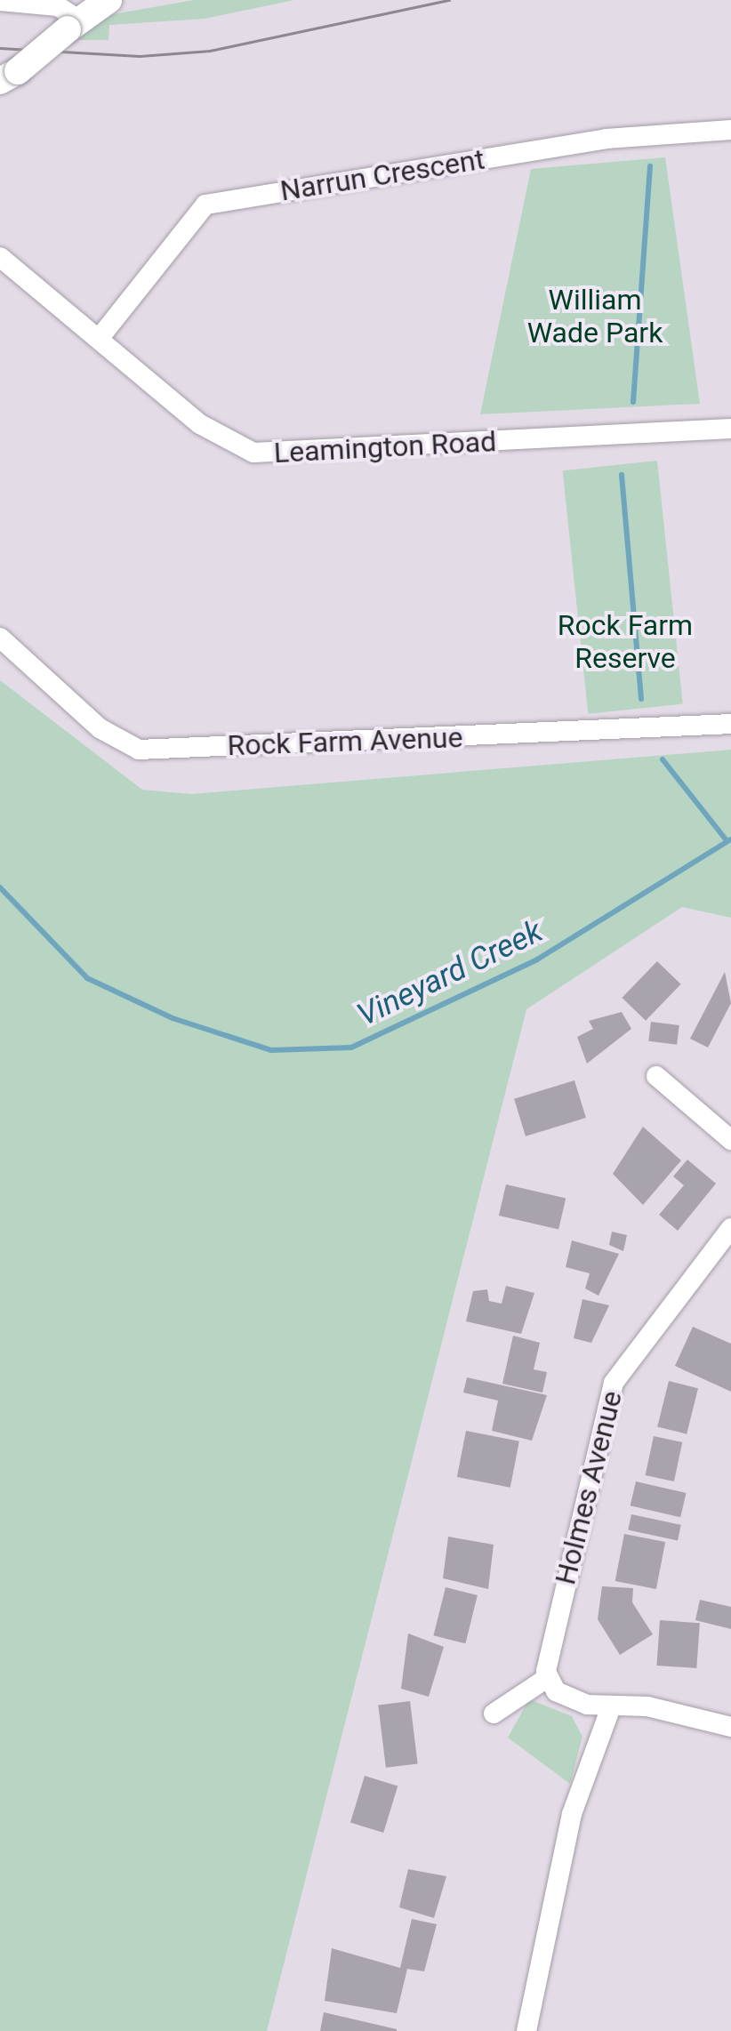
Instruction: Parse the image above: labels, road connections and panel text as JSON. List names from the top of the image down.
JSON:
{
  "streets": {
    "street": [
      "Narrun Crescent",
      "Leamington Road",
      "Rock Farm Avenue",
      "Holmes Avenue"
    ]
  },
  "crossings": [
    ["Narrun Crescent", "Leamington Road"]
  ],
  "water": ["Vineyard Creek"],
  "parks": ["William Wade Park", "Rock Farm Reserve"]
}
